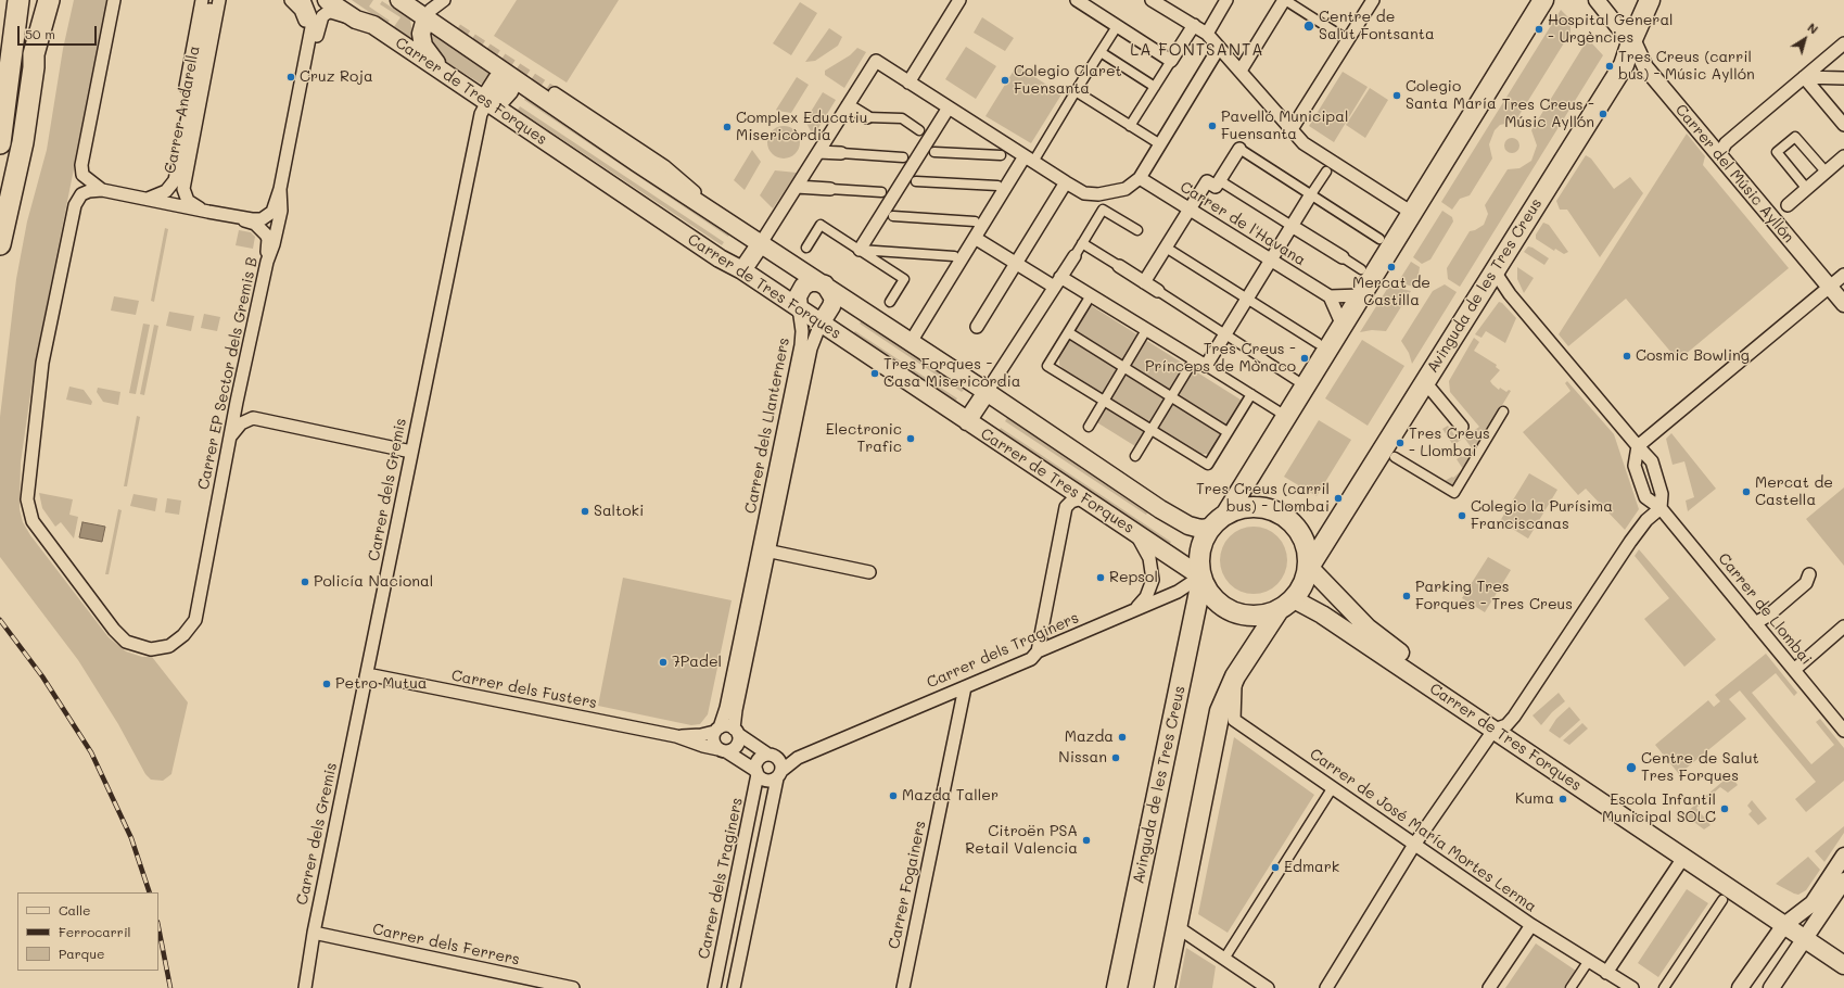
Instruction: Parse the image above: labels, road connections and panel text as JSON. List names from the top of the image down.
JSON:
{
  "streets": {
    "main road": ["Carrer de Tres Forques", "Avinguda de les Tres Creus"],
    "street": [
      "Carrer Andarella",
      "Carrer del Músic Ayllón",
      "Carrer de l'Havana",
      "Carrer EP Sector dels Gremis B",
      "Carrer dels Llanterners",
      "Carrer dels Gremis",
      "Carrer de Llombai",
      "Carrer dels Traginers",
      "Carrer dels Fusters",
      "Carrer de José María Mortes Lerma",
      "Carrer Fogainers",
      "Carrer dels Ferrers"
    ]
  },
  "crossings": [
    ["Carrer de Tres Forques", "Avinguda de les Tres Creus"],
    ["Carrer de Tres Forques", "Carrer dels Llanterners"],
    ["Carrer de Tres Forques", "Carrer dels Gremis"],
    ["Carrer de Tres Forques", "Carrer dels Traginers"],
    ["Carrer del Músic Ayllón", "Avinguda de les Tres Creus"],
    ["Avinguda de les Tres Creus", "Carrer dels Traginers"],
    ["Carrer dels Llanterners", "Carrer dels Fusters"],
    ["Carrer dels Gremis", "Carrer dels Fusters"],
    ["Carrer dels Gremis", "Carrer dels Ferrers"],
    ["Carrer dels Traginers", "Carrer dels Fusters"],
    ["Carrer dels Traginers", "Carrer Fogainers"]
  ],
  "districts": ["LA FONTSANTA"],
  "places": [
    "Centre de Salut Fontsanta",
    "Hospital General - Urgències",
    "Tres Creus (carril bus) - Músic Ayllón",
    "Cruz Roja",
    "Colegio Claret Fuensanta",
    "Colegio Santa María",
    "Tres Creus - Músic Ayllón",
    "Pavelló Municipal Fuensanta",
    "Complex Educatiu Misericòrdia",
    "Mercat de Castilla",
    "Cosmic Bowling",
    "Tres Creus - Prínceps de Mònaco",
    "Tres Forques - Casa Misericòrdia",
    "Electronic Trafic",
    "Tres Creus - Llombai",
    "Mercat de Castella",
    "Tres Creus (carril bus) - Llombai",
    "Saltoki",
    "Colegio la Purísima Franciscanas",
    "Repsol",
    "Policía Nacional",
    "Parking Tres Forques - Tres Creus",
    "7Padel",
    "Petro Mutua",
    "Mazda",
    "Nissan",
    "Centre de Salut Tres Forques",
    "Mazda Taller",
    "Kuma",
    "Escola Infantil Municipal SOLC",
    "Citroën PSA Retail Valencia",
    "Edmark"
  ],
  "legend": ["Calle", "Ferrocarril", "Parque"],
  "scale_bar": "50 m",
  "north": "top right"
}
